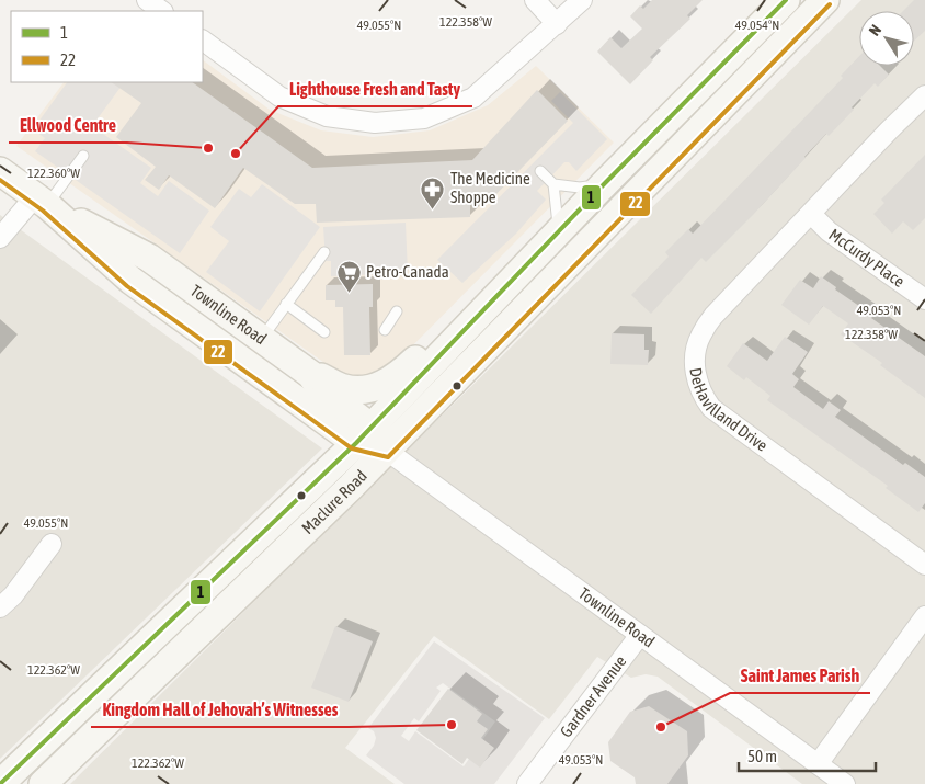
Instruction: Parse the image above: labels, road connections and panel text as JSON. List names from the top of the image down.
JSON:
{
  "streets": {
    "main road": ["Townline Road", "Maclure Road"],
    "street": ["McCurdy Place", "DeHavilland Drive", "Gardner Avenue"]
  },
  "crossings": [
    ["McCurdy Place", "DeHavilland Drive"],
    ["Townline Road", "Maclure Road"],
    ["Townline Road", "Gardner Avenue"]
  ],
  "places": {
    "other": [
      "Ellwood Centre",
      "Lighthouse Fresh and Tasty",
      "Kingdom Hall of Jehovah’s Witnesses",
      "Saint James Parish"
    ],
    "pharmacy": ["The Medicine Shoppe"],
    "supermarket": ["Petro-Canada"]
  },
  "lines": ["transit line 1", "transit line 22"],
  "legend": ["1", "22"],
  "scale_bar": "50 m",
  "north": "top left",
  "coordinates": [
    "122.358°W",
    "49.055°N",
    "49.054°N",
    "122.360°W",
    "49.053°N",
    "122.362°W"
  ]
}
